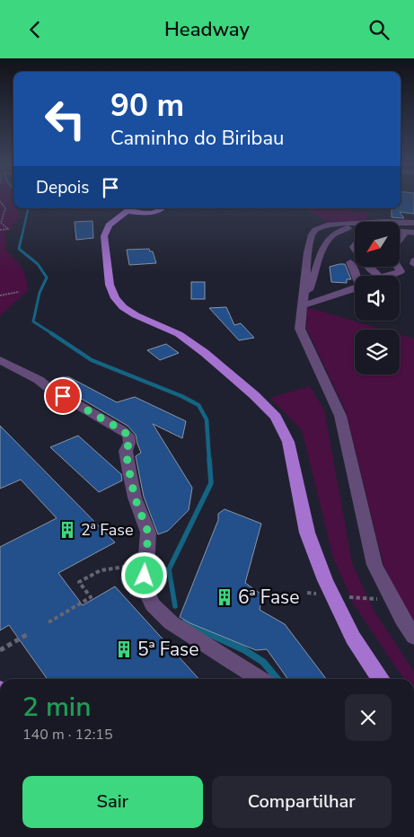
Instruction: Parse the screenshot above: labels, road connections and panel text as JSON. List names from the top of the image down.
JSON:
{
  "places": {
    "building": ["2ª Fase", "6ª Fase", "5ª Fase"]
  },
  "north": "bottom left",
  "page": {
    "header": "Headway",
    "turn": ["90 m", "Caminho do Biribau"],
    "then": "Depois",
    "heading": ["2 min", "140 m · 12:15"],
    "buttons": ["Sair", "Compartilhar"]
  }
}
